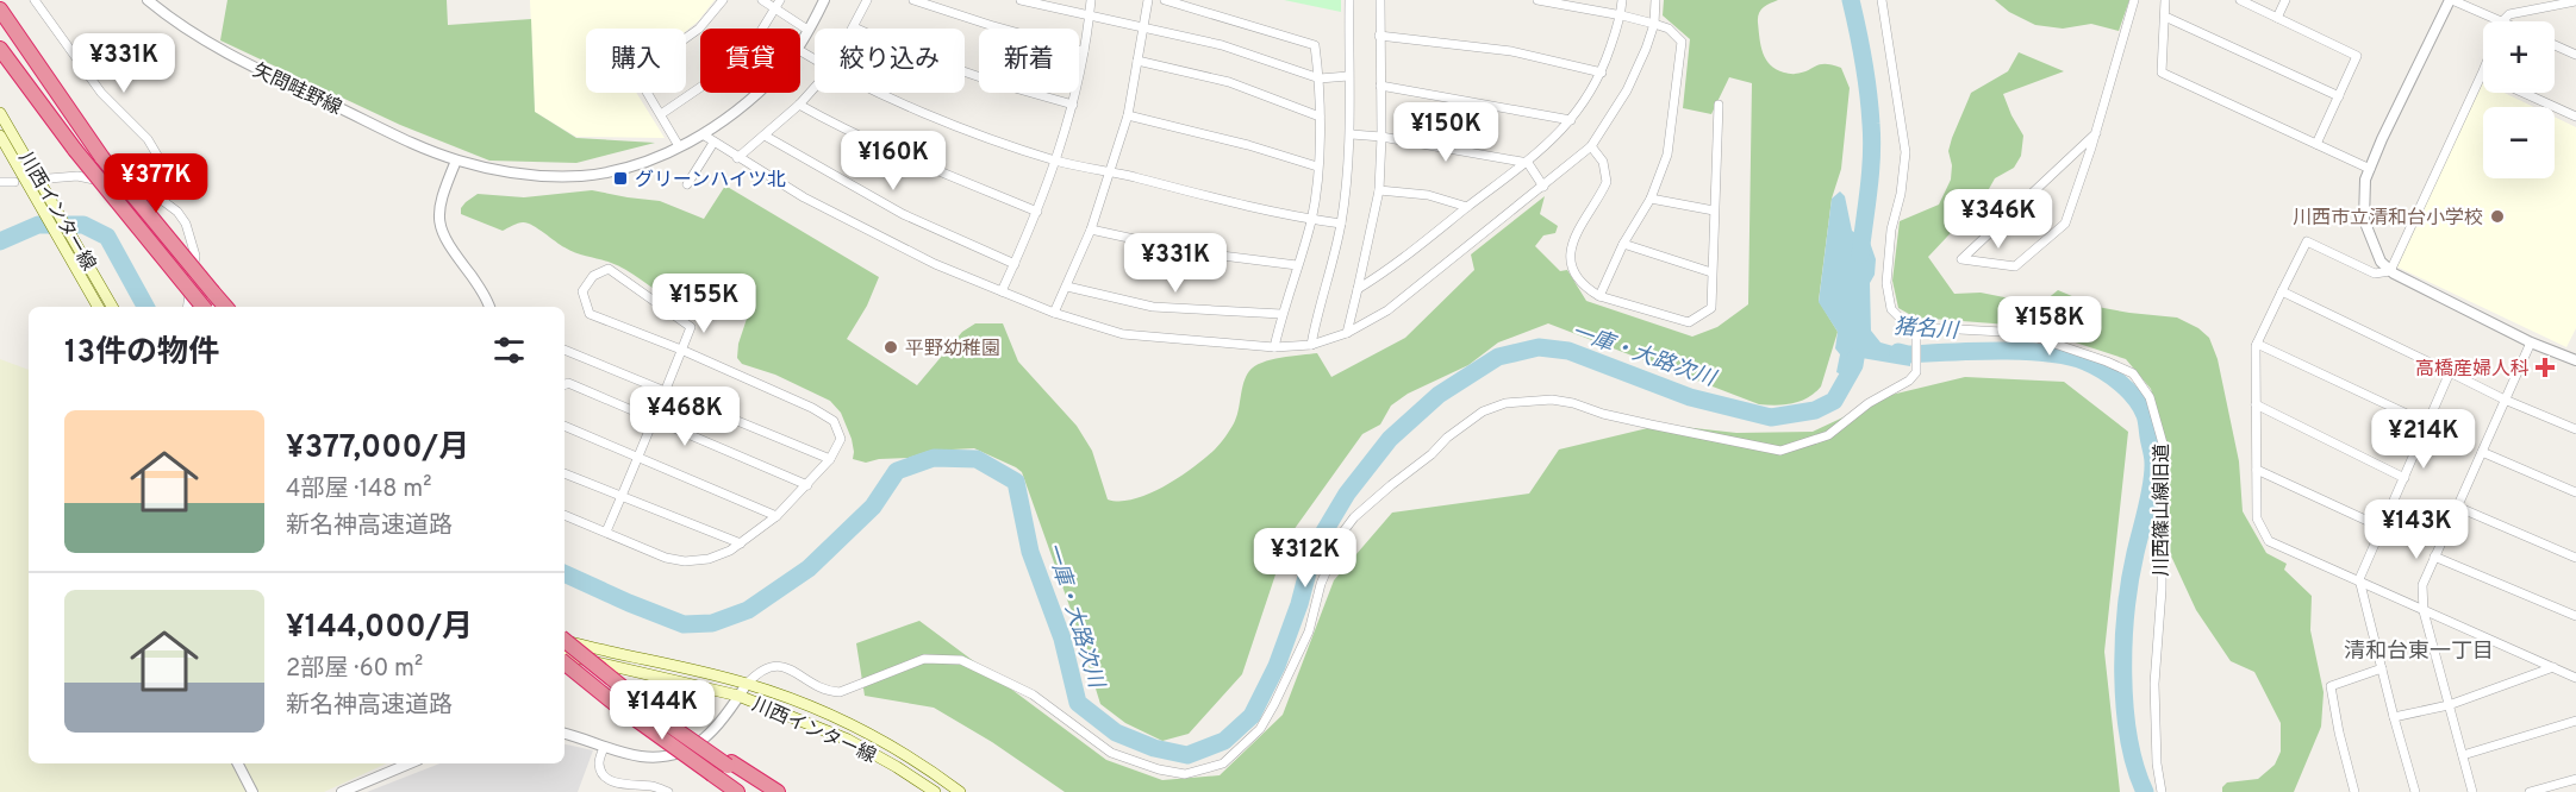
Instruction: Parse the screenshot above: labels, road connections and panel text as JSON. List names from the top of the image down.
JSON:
{
  "streets": {
    "main road": ["川西インター線"],
    "street": ["矢問畦野線", "川西篠山線旧道"]
  },
  "districts": ["清和台東一丁目"],
  "water": ["猪名川", "一庫・大路次川"],
  "places": {
    "transit": ["グリーンハイツ北"],
    "other": ["川西市立清和台小学校", "平野幼稚園"],
    "health": ["高橋産婦人科"]
  },
  "page": {
    "map_buttons": ["+", "−"],
    "chip": [
      "購入",
      "賃貸",
      "絞り込み",
      "新着"
    ],
    "price": [
      "¥331K",
      "¥150K",
      "¥160K",
      "¥377K",
      "¥346K",
      "¥331K",
      "¥155K",
      "¥158K",
      "¥468K",
      "¥214K",
      "¥143K",
      "¥312K",
      "¥144K"
    ],
    "heading": "13件の物件",
    "list": [
      {
        "name": "¥377,000/月",
        "note": "4部屋 · 148 m² · 新名神高速道路"
      },
      {
        "name": "¥144,000/月",
        "note": "2部屋 · 60 m² · 新名神高速道路"
      }
    ]
  }
}
